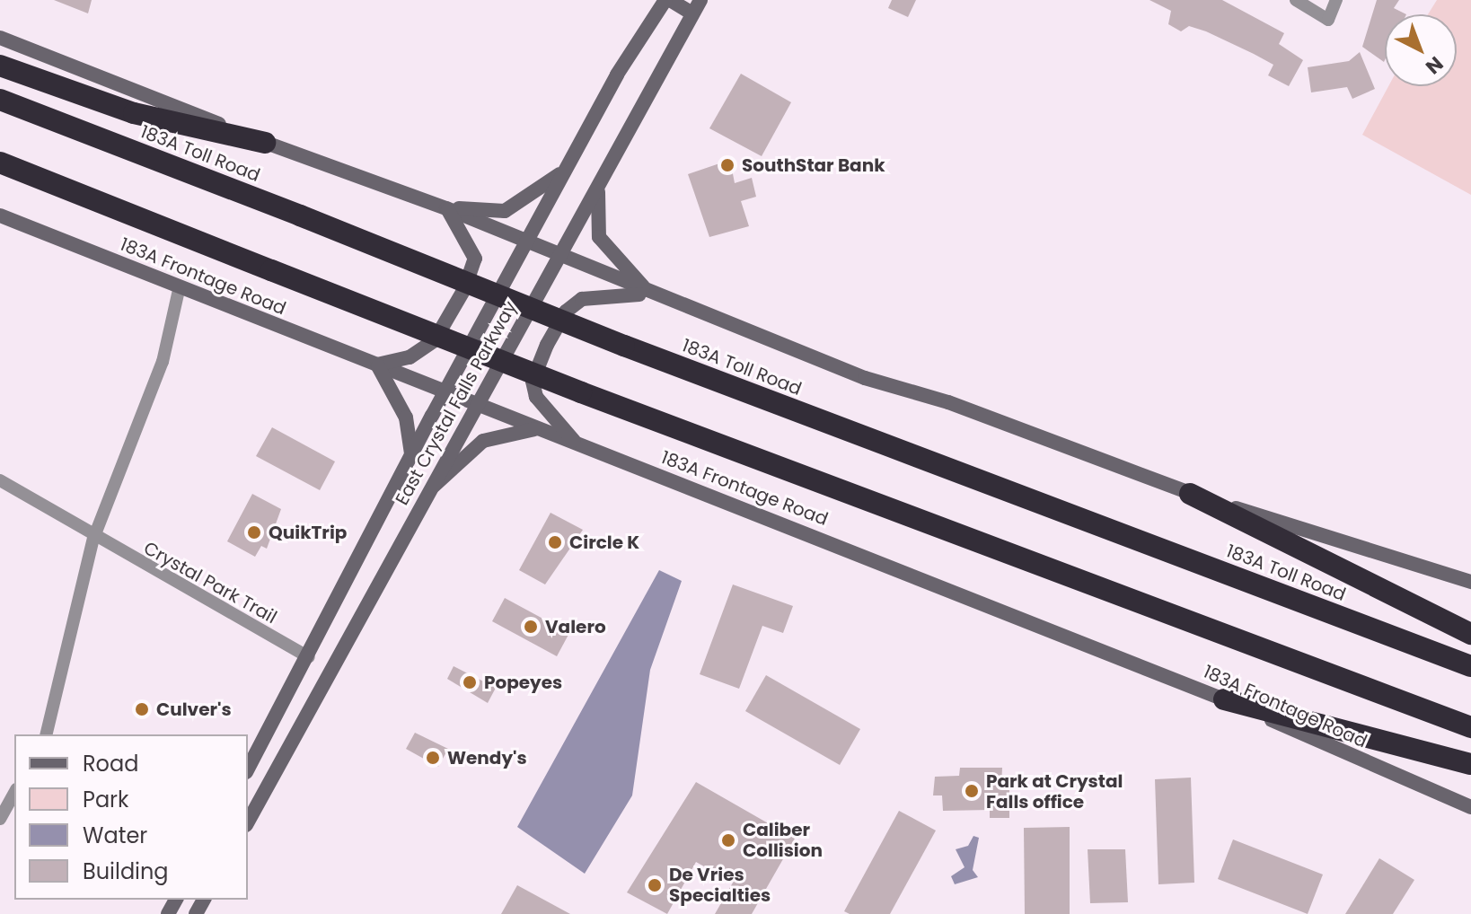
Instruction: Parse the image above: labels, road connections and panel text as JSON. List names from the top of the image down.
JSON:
{
  "streets": {
    "highway": ["183A Toll Road"],
    "main road": ["183A Frontage Road", "East Crystal Falls Parkway"],
    "street": ["Crystal Park Trail"]
  },
  "crossings": [
    ["183A Frontage Road", "East Crystal Falls Parkway"],
    ["East Crystal Falls Parkway", "Crystal Park Trail"]
  ],
  "places": [
    "SouthStar Bank",
    "QuikTrip",
    "Circle K",
    "Valero",
    "Popeyes",
    "Culver's",
    "Wendy's",
    "Park at Crystal Falls office",
    "Caliber Collision",
    "De Vries Specialties"
  ],
  "legend": [
    "Road",
    "Park",
    "Water",
    "Building"
  ],
  "north": "bottom right"
}
